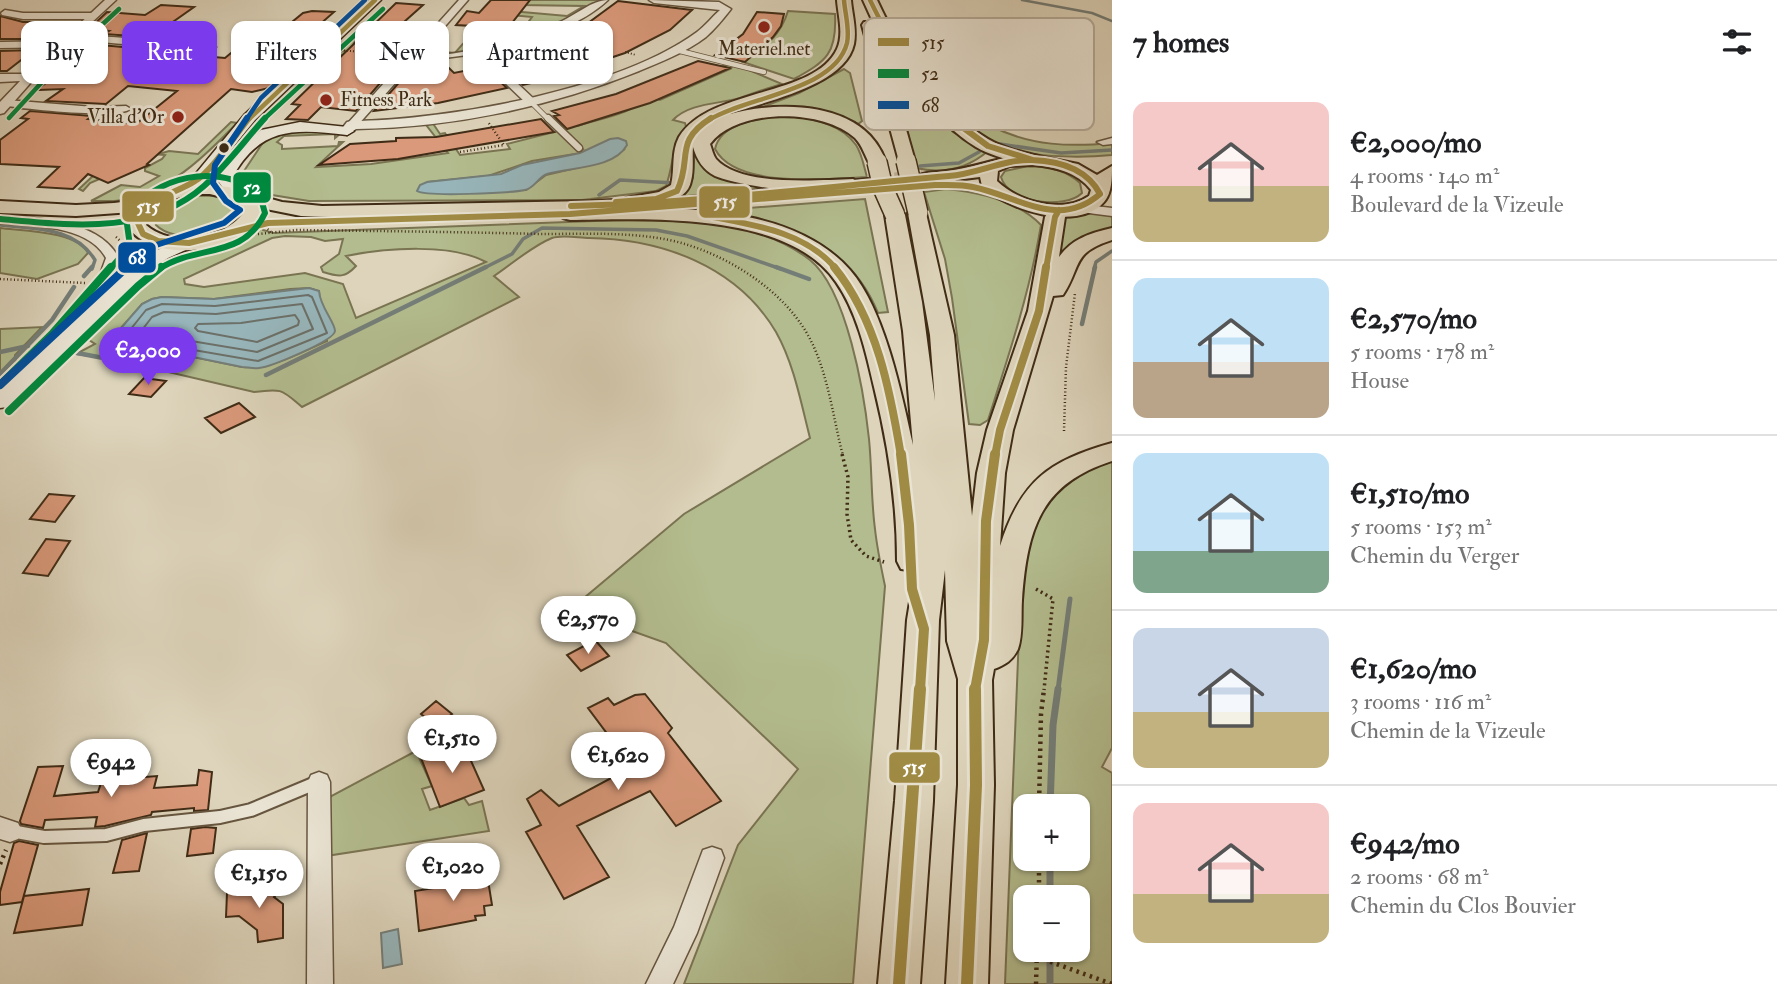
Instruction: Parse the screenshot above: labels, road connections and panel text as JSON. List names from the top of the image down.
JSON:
{
  "places": ["Materiel.net", "Fitness Park", "Villa d'Or"],
  "lines": ["transit line 515", "transit line 68", "transit line 52"],
  "legend": ["515", "52", "68"],
  "page": {
    "heading": "7 homes",
    "chip": [
      "Buy",
      "Rent",
      "Filters",
      "New",
      "Apartment"
    ],
    "list": [
      {
        "name": "€2,000/mo",
        "note": "4 rooms · 140 m² · Boulevard de la Vizeule"
      },
      {
        "name": "€2,570/mo",
        "note": "5 rooms · 178 m² · House"
      },
      {
        "name": "€1,510/mo",
        "note": "5 rooms · 153 m² · Chemin du Verger"
      },
      {
        "name": "€1,620/mo",
        "note": "3 rooms · 116 m² · Chemin de la Vizeule"
      },
      {
        "name": "€942/mo",
        "note": "2 rooms · 68 m² · Chemin du Clos Bouvier"
      }
    ],
    "price": [
      "€2,000",
      "€2,570",
      "€1,510",
      "€1,620",
      "€942",
      "€1,020",
      "€1,150"
    ],
    "map_buttons": ["+", "−"]
  }
}
